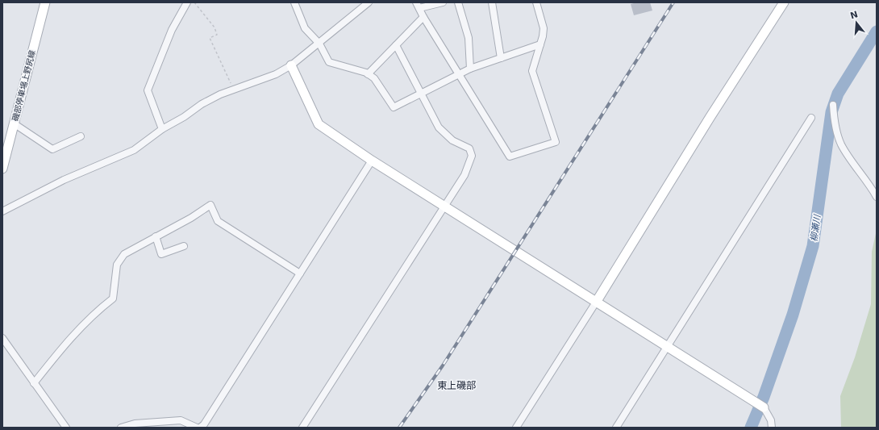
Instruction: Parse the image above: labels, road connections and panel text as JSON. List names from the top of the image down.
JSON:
{
  "streets": {
    "street": ["磯部停車場上野尻線"]
  },
  "districts": ["東上磯部"],
  "water": ["柳瀬川"],
  "north": "top"
}
